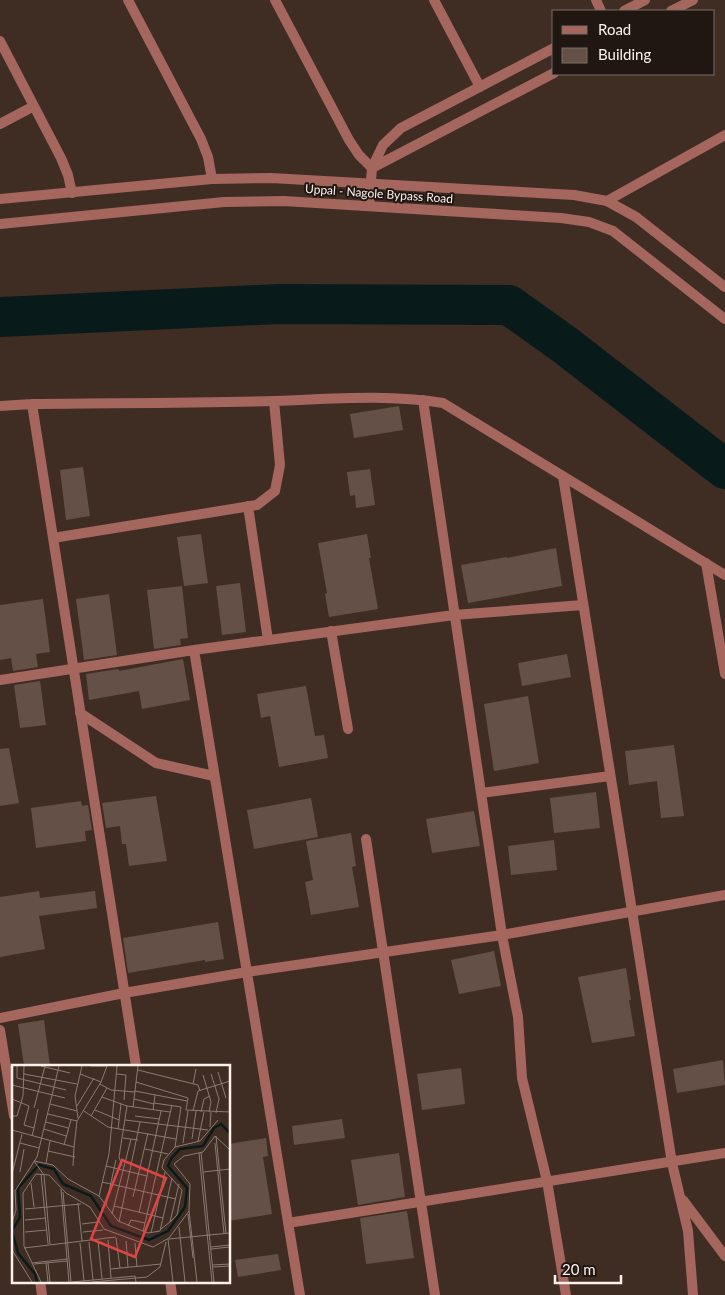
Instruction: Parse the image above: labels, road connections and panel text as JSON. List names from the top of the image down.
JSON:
{
  "streets": {
    "street": ["Uppal - Nagole Bypass Road"]
  },
  "legend": ["Road", "Building"],
  "scale_bar": "20 m"
}
